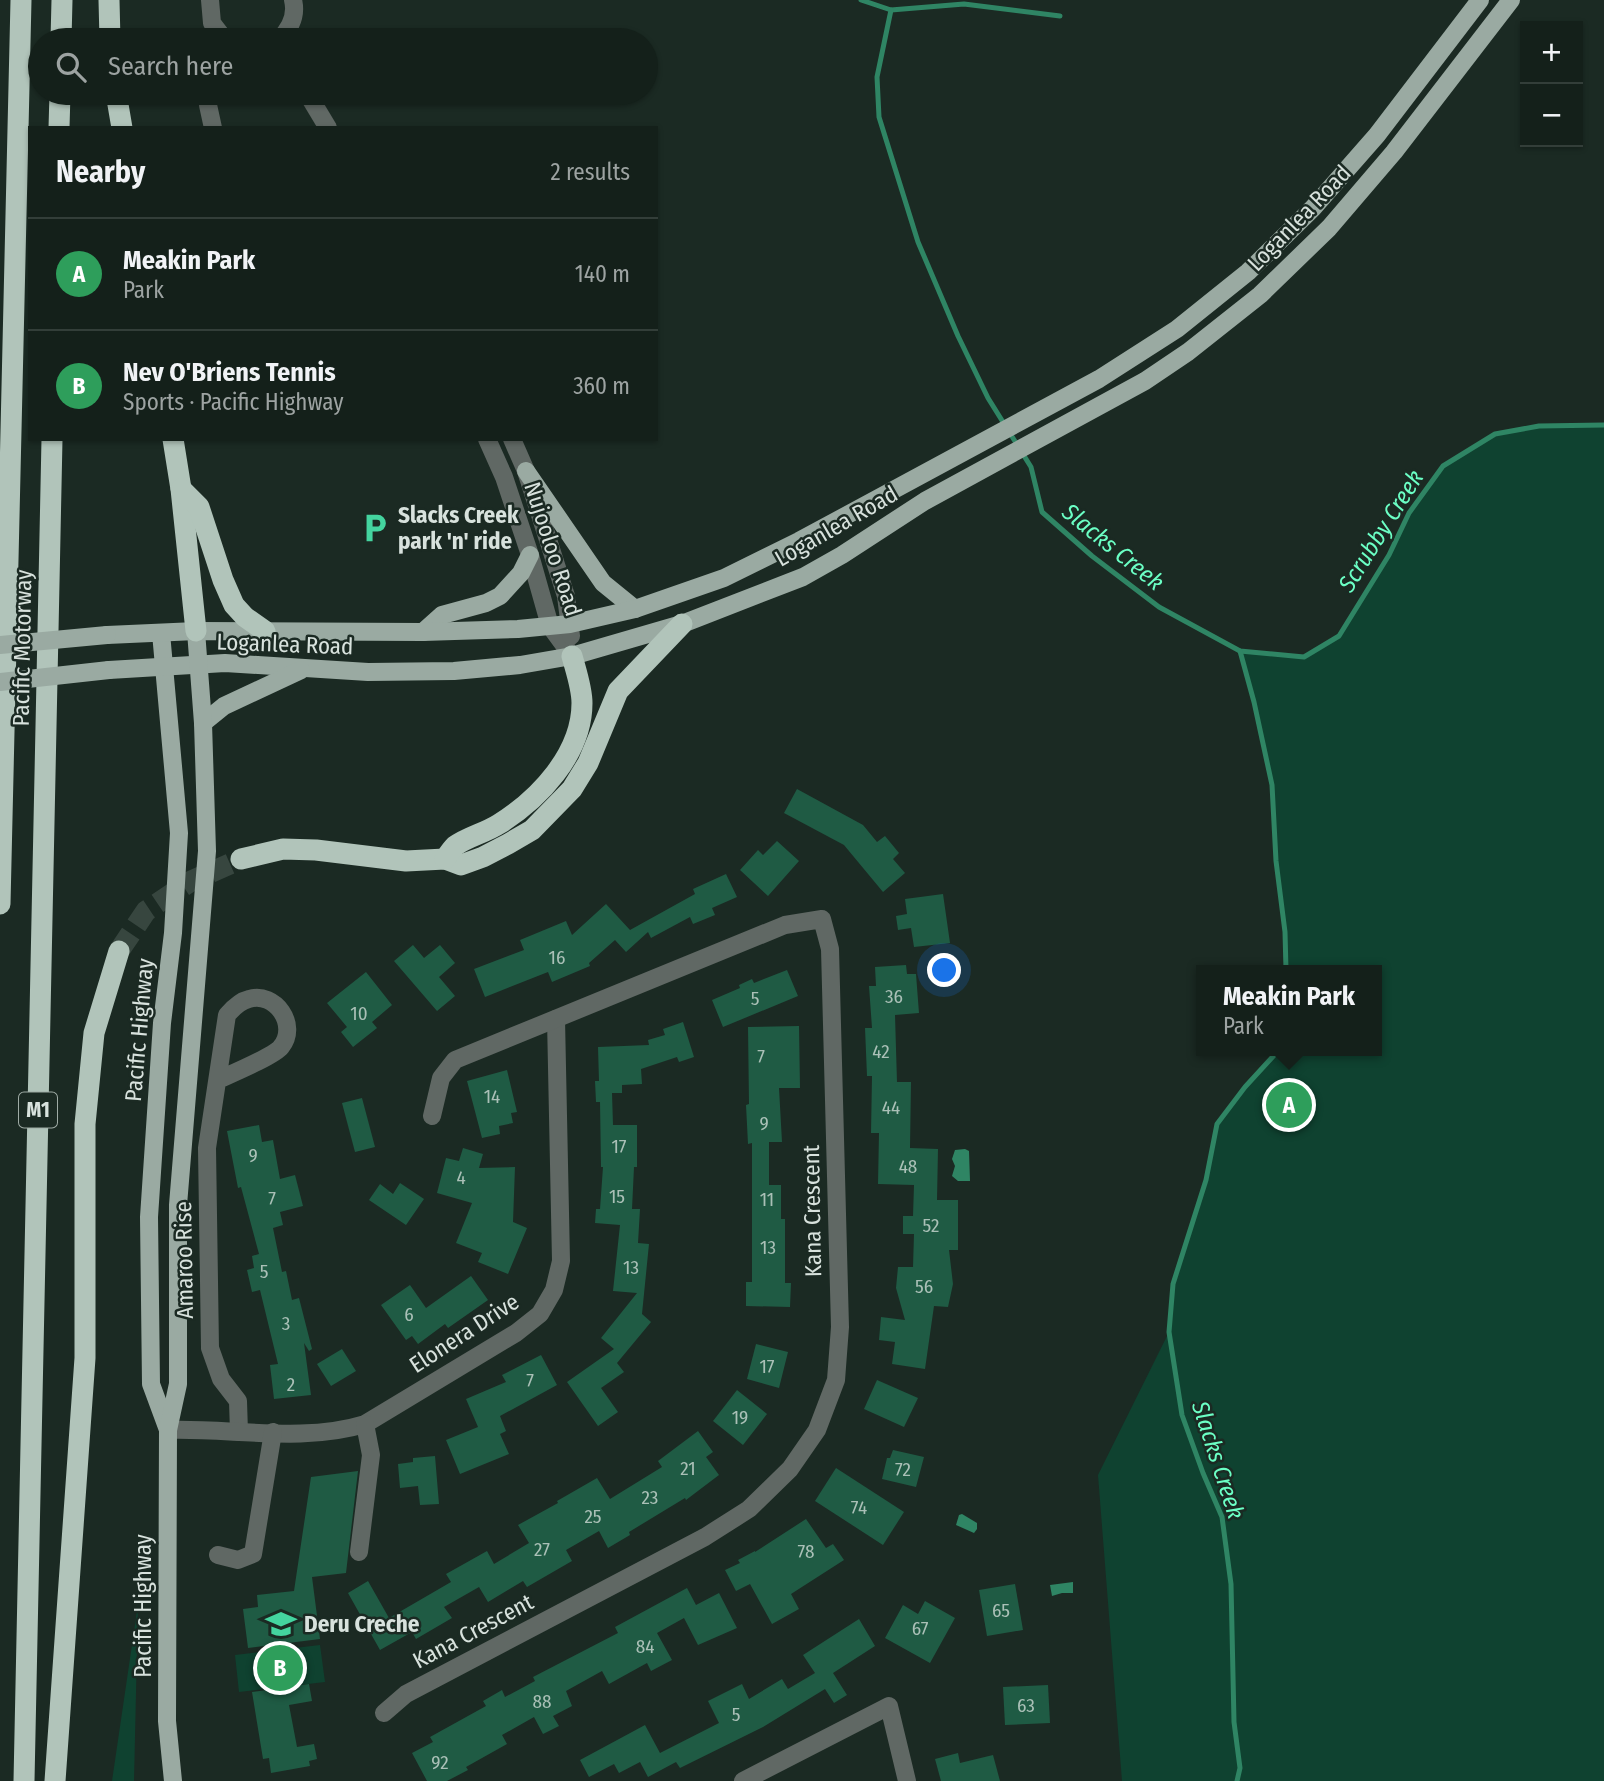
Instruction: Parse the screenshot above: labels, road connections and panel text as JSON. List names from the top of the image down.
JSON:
{
  "streets": {
    "highway": ["Pacific Motorway", "M1"],
    "main road": ["Loganlea Road", "Pacific Highway"],
    "street": [
      "Nujooloo Road",
      "Kana Crescent",
      "Amaroo Rise",
      "Elonera Drive"
    ]
  },
  "crossings": [
    ["Loganlea Road", "Nujooloo Road"],
    ["Loganlea Road", "Pacific Highway"],
    ["Pacific Highway", "Elonera Drive"],
    ["Kana Crescent", "Elonera Drive"],
    ["Amaroo Rise", "Elonera Drive"]
  ],
  "water": ["Scrubby Creek", "Slacks Creek"],
  "places": {
    "parking": ["Slacks Creek park 'n' ride"],
    "school or university": ["Deru Creche"]
  },
  "house_numbers": [
    "16",
    "36",
    "5",
    "10",
    "42",
    "7",
    "14",
    "44",
    "9",
    "17",
    "9",
    "48",
    "4",
    "15",
    "7",
    "11",
    "52",
    "13",
    "13",
    "5",
    "56",
    "6",
    "3",
    "17",
    "7",
    "2",
    "19",
    "21",
    "72",
    "23",
    "74",
    "25",
    "27",
    "78",
    "65",
    "67",
    "84",
    "88",
    "63",
    "5",
    "92"
  ],
  "page": {
    "map_buttons": ["+", "−"],
    "search": "Search here",
    "heading": ["Nearby", "2 results"],
    "list": [
      {
        "mark": "A",
        "name": "Meakin Park",
        "note": "Park",
        "value": "140 m"
      },
      {
        "mark": "B",
        "name": "Nev O'Briens Tennis",
        "note": "Sports · Pacific Highway",
        "value": "360 m"
      }
    ],
    "popup": ["Meakin Park", "Park"],
    "pins": ["A", "B"]
  }
}
